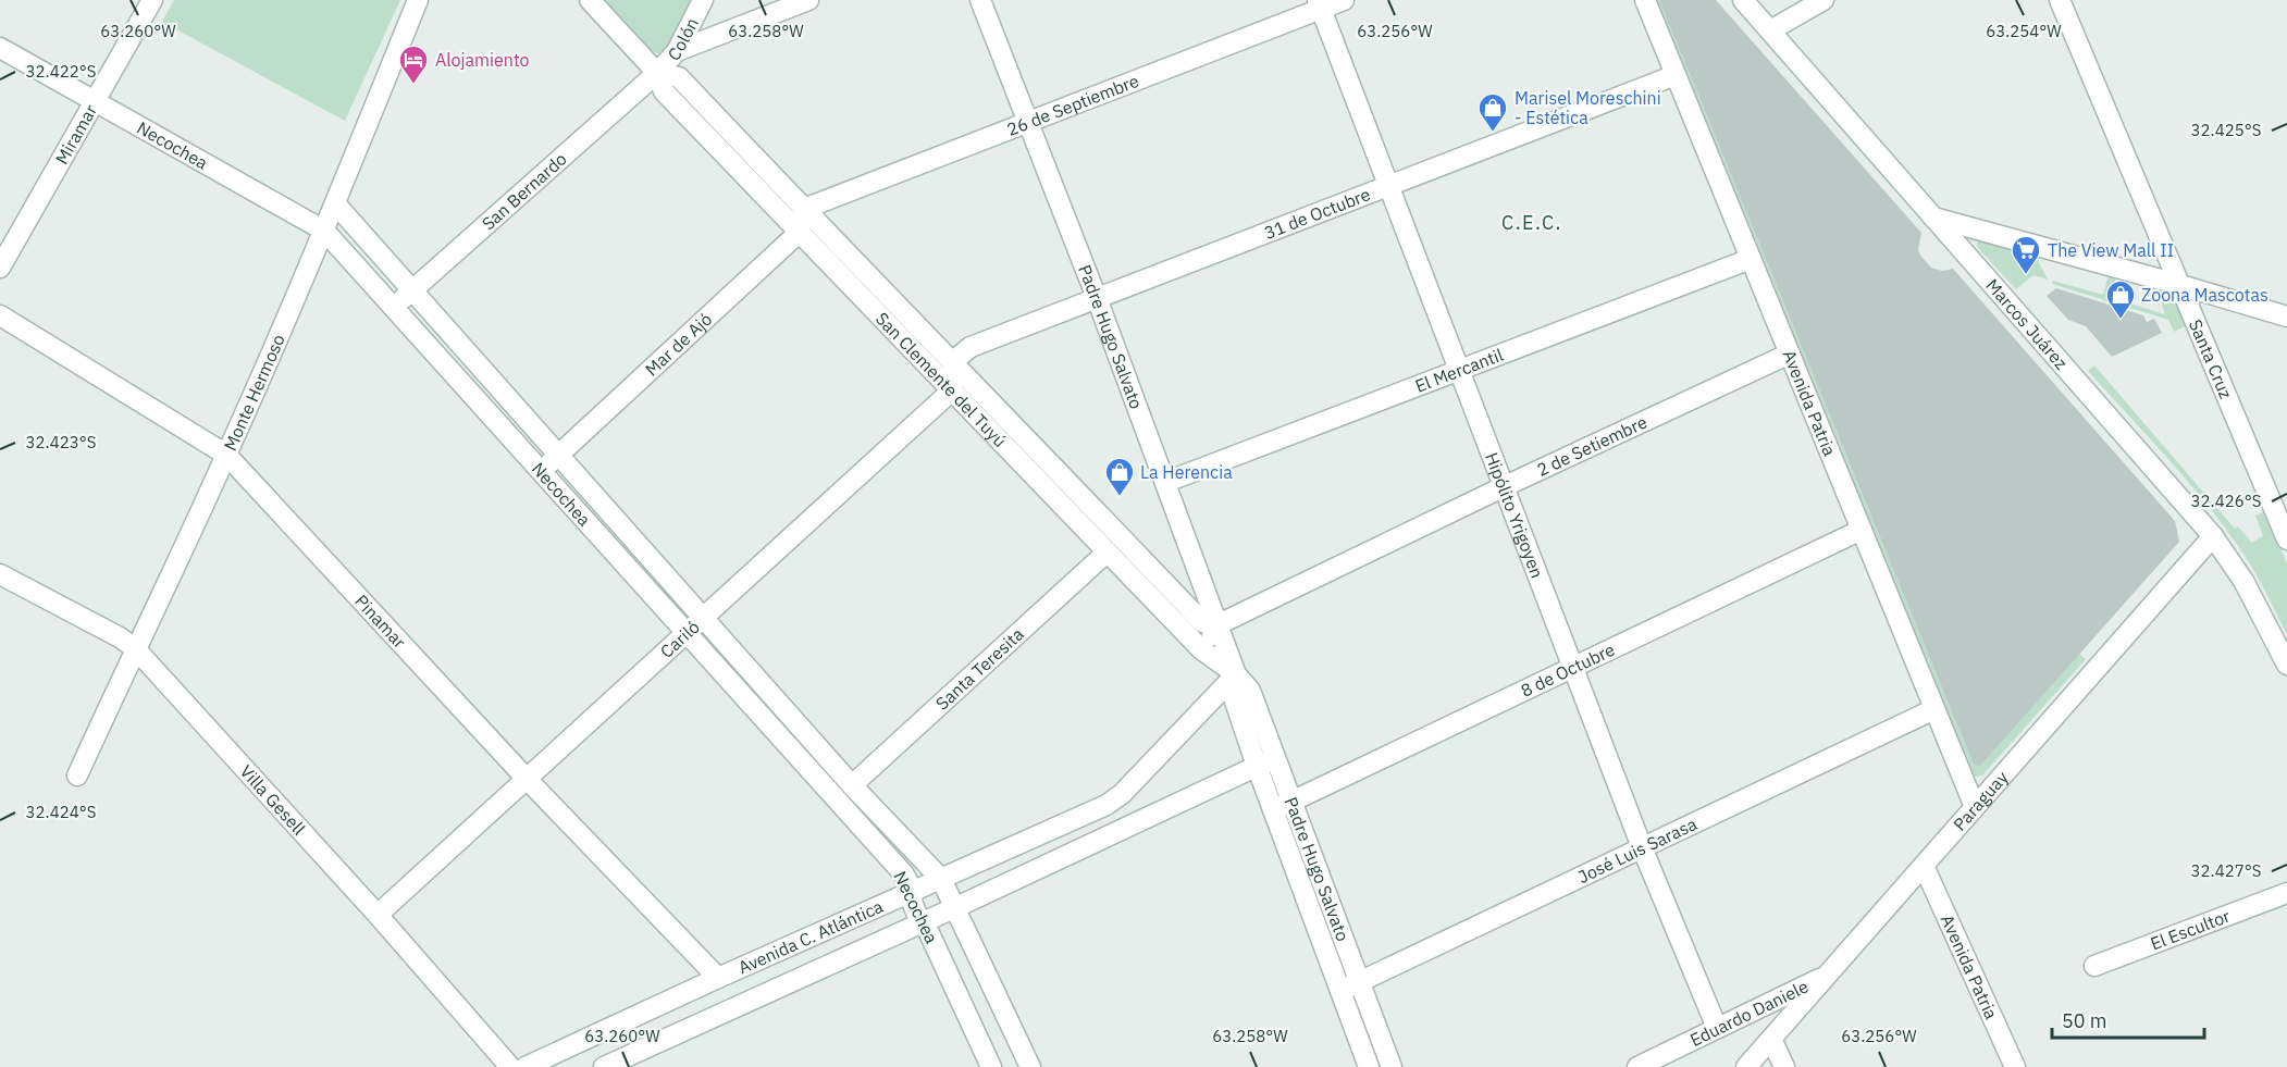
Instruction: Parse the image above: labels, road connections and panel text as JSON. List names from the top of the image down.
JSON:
{
  "streets": {
    "street": [
      "Colón",
      "26 de Septiembre",
      "Miramar",
      "Necochea",
      "San Bernardo",
      "31 de Octubre",
      "Marcos Juárez",
      "Padre Hugo Salvato",
      "Mar de Ajó",
      "Santa Cruz",
      "El Mercantil",
      "San Clemente del Tuyú",
      "Monte Hermoso",
      "Avenida Patria",
      "2 de Setiembre",
      "Hipólito Yrigoyen",
      "Pinamar",
      "Cariló",
      "Santa Teresita",
      "8 de Octubre",
      "Villa Gesell",
      "Paraguay",
      "José Luis Sarasa",
      "El Escultor",
      "Avenida C. Atlántica",
      "Eduardo Daniele"
    ]
  },
  "crossings": [
    ["Colón", "San Bernardo"],
    ["Colón", "San Clemente del Tuyú"],
    ["26 de Septiembre", "Padre Hugo Salvato"],
    ["26 de Septiembre", "San Clemente del Tuyú"],
    ["26 de Septiembre", "Hipólito Yrigoyen"],
    ["Miramar", "Necochea"],
    ["Necochea", "San Bernardo"],
    ["Necochea", "Mar de Ajó"],
    ["Necochea", "Monte Hermoso"],
    ["Necochea", "Cariló"],
    ["Necochea", "Santa Teresita"],
    ["Necochea", "Avenida C. Atlántica"],
    ["San Bernardo", "San Clemente del Tuyú"],
    ["31 de Octubre", "Padre Hugo Salvato"],
    ["31 de Octubre", "San Clemente del Tuyú"],
    ["31 de Octubre", "Avenida Patria"],
    ["31 de Octubre", "Hipólito Yrigoyen"],
    ["Marcos Juárez", "Paraguay"],
    ["Padre Hugo Salvato", "El Mercantil"],
    ["Padre Hugo Salvato", "San Clemente del Tuyú"],
    ["Padre Hugo Salvato", "2 de Setiembre"],
    ["Padre Hugo Salvato", "8 de Octubre"],
    ["Padre Hugo Salvato", "José Luis Sarasa"],
    ["Padre Hugo Salvato", "Avenida C. Atlántica"],
    ["Mar de Ajó", "San Clemente del Tuyú"],
    ["El Mercantil", "Avenida Patria"],
    ["El Mercantil", "Hipólito Yrigoyen"],
    ["San Clemente del Tuyú", "2 de Setiembre"],
    ["San Clemente del Tuyú", "Cariló"],
    ["San Clemente del Tuyú", "Santa Teresita"],
    ["San Clemente del Tuyú", "Avenida C. Atlántica"],
    ["Monte Hermoso", "Pinamar"],
    ["Monte Hermoso", "Villa Gesell"],
    ["Avenida Patria", "2 de Setiembre"],
    ["Avenida Patria", "8 de Octubre"],
    ["Avenida Patria", "Paraguay"],
    ["Avenida Patria", "José Luis Sarasa"],
    ["2 de Setiembre", "Hipólito Yrigoyen"],
    ["Hipólito Yrigoyen", "8 de Octubre"],
    ["Hipólito Yrigoyen", "José Luis Sarasa"],
    ["Hipólito Yrigoyen", "Eduardo Daniele"],
    ["Pinamar", "Cariló"],
    ["Pinamar", "Avenida C. Atlántica"],
    ["Cariló", "Villa Gesell"],
    ["Paraguay", "Eduardo Daniele"]
  ],
  "districts": ["C.E.C."],
  "places": {
    "hotel": ["Alojamiento"],
    "shop": ["Marisel Moreschini - Estética", "Zoona Mascotas", "La Herencia"],
    "supermarket": ["The View Mall II"]
  },
  "scale_bar": "50 m",
  "coordinates": [
    "63.260°W",
    "63.258°W",
    "63.256°W",
    "63.254°W",
    "32.422°S",
    "32.425°S",
    "32.423°S",
    "32.426°S",
    "32.424°S",
    "32.427°S"
  ]
}
